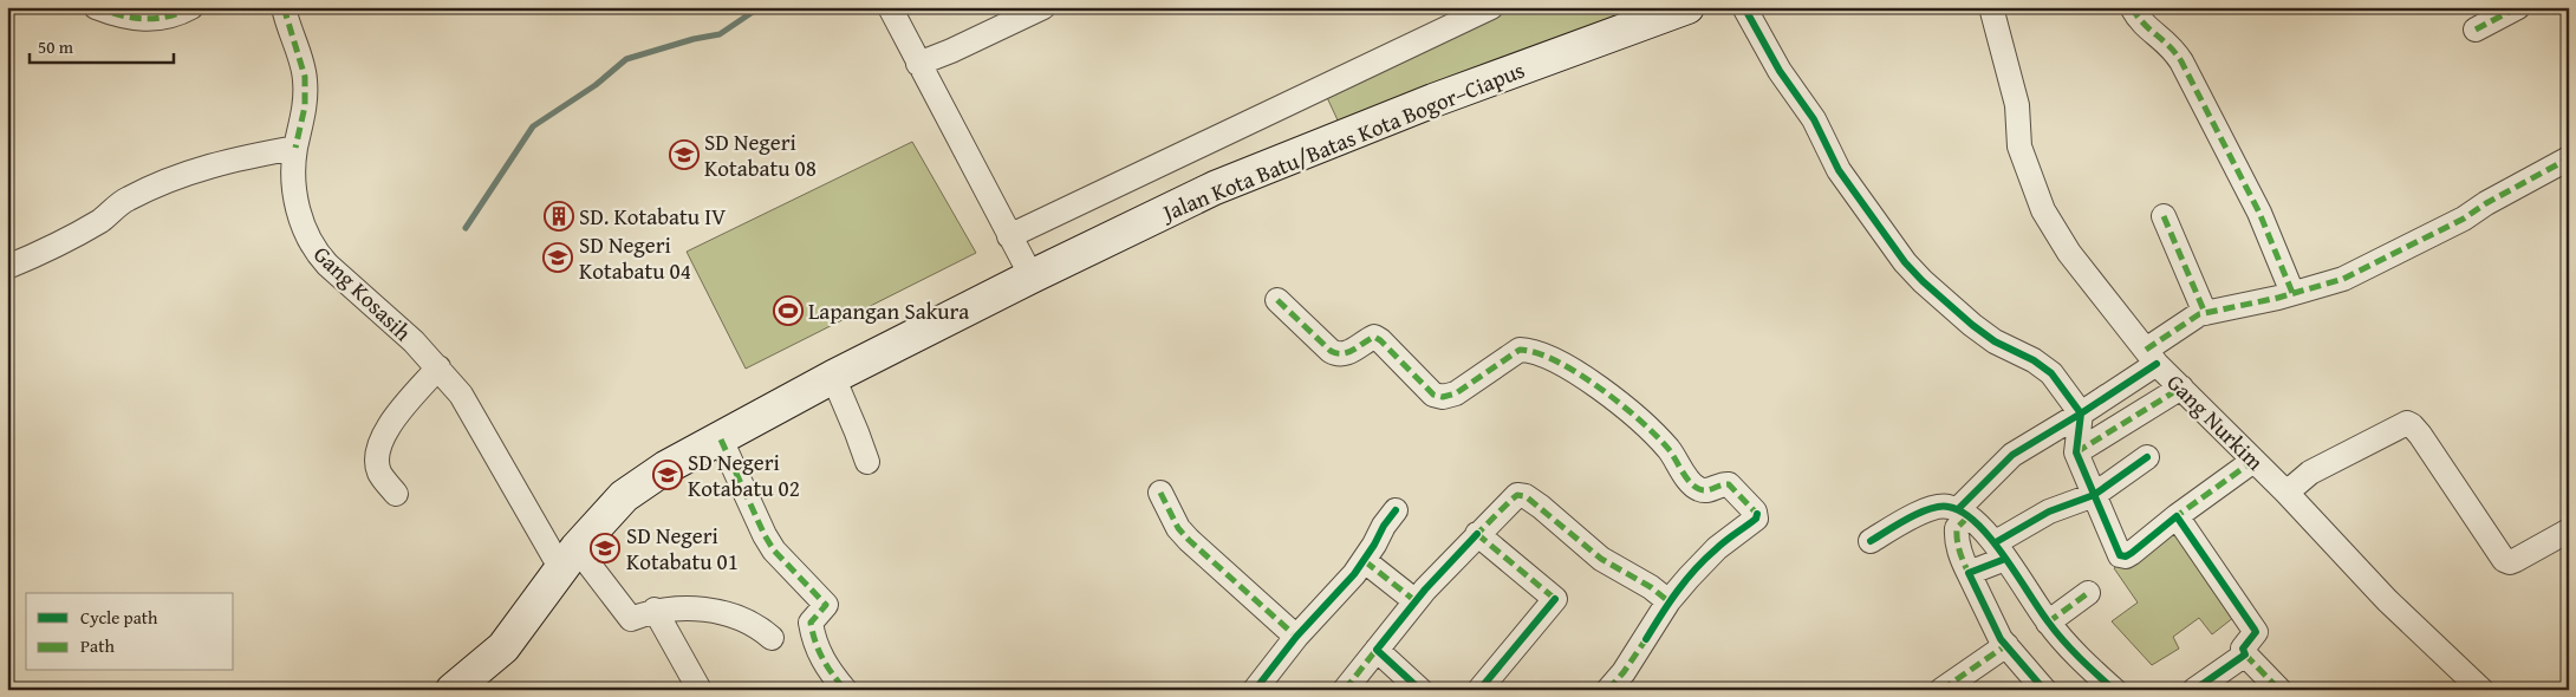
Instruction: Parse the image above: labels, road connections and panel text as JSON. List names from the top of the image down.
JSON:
{
  "streets": {
    "main road": ["Jalan Kota Batu/Batas Kota Bogor–Ciapus"],
    "street": ["Gang Kosasih", "Gang Nurkim"]
  },
  "crossings": [
    ["Jalan Kota Batu/Batas Kota Bogor–Ciapus", "Gang Kosasih"]
  ],
  "places": {
    "school or university": [
      "SD Negeri Kotabatu 08",
      "SD Negeri Kotabatu 04",
      "SD Negeri Kotabatu 02",
      "SD Negeri Kotabatu 01"
    ],
    "building": ["SD. Kotabatu IV"],
    "sports": ["Lapangan Sakura"]
  },
  "legend": ["Cycle path", "Path"],
  "scale_bar": "50 m"
}
